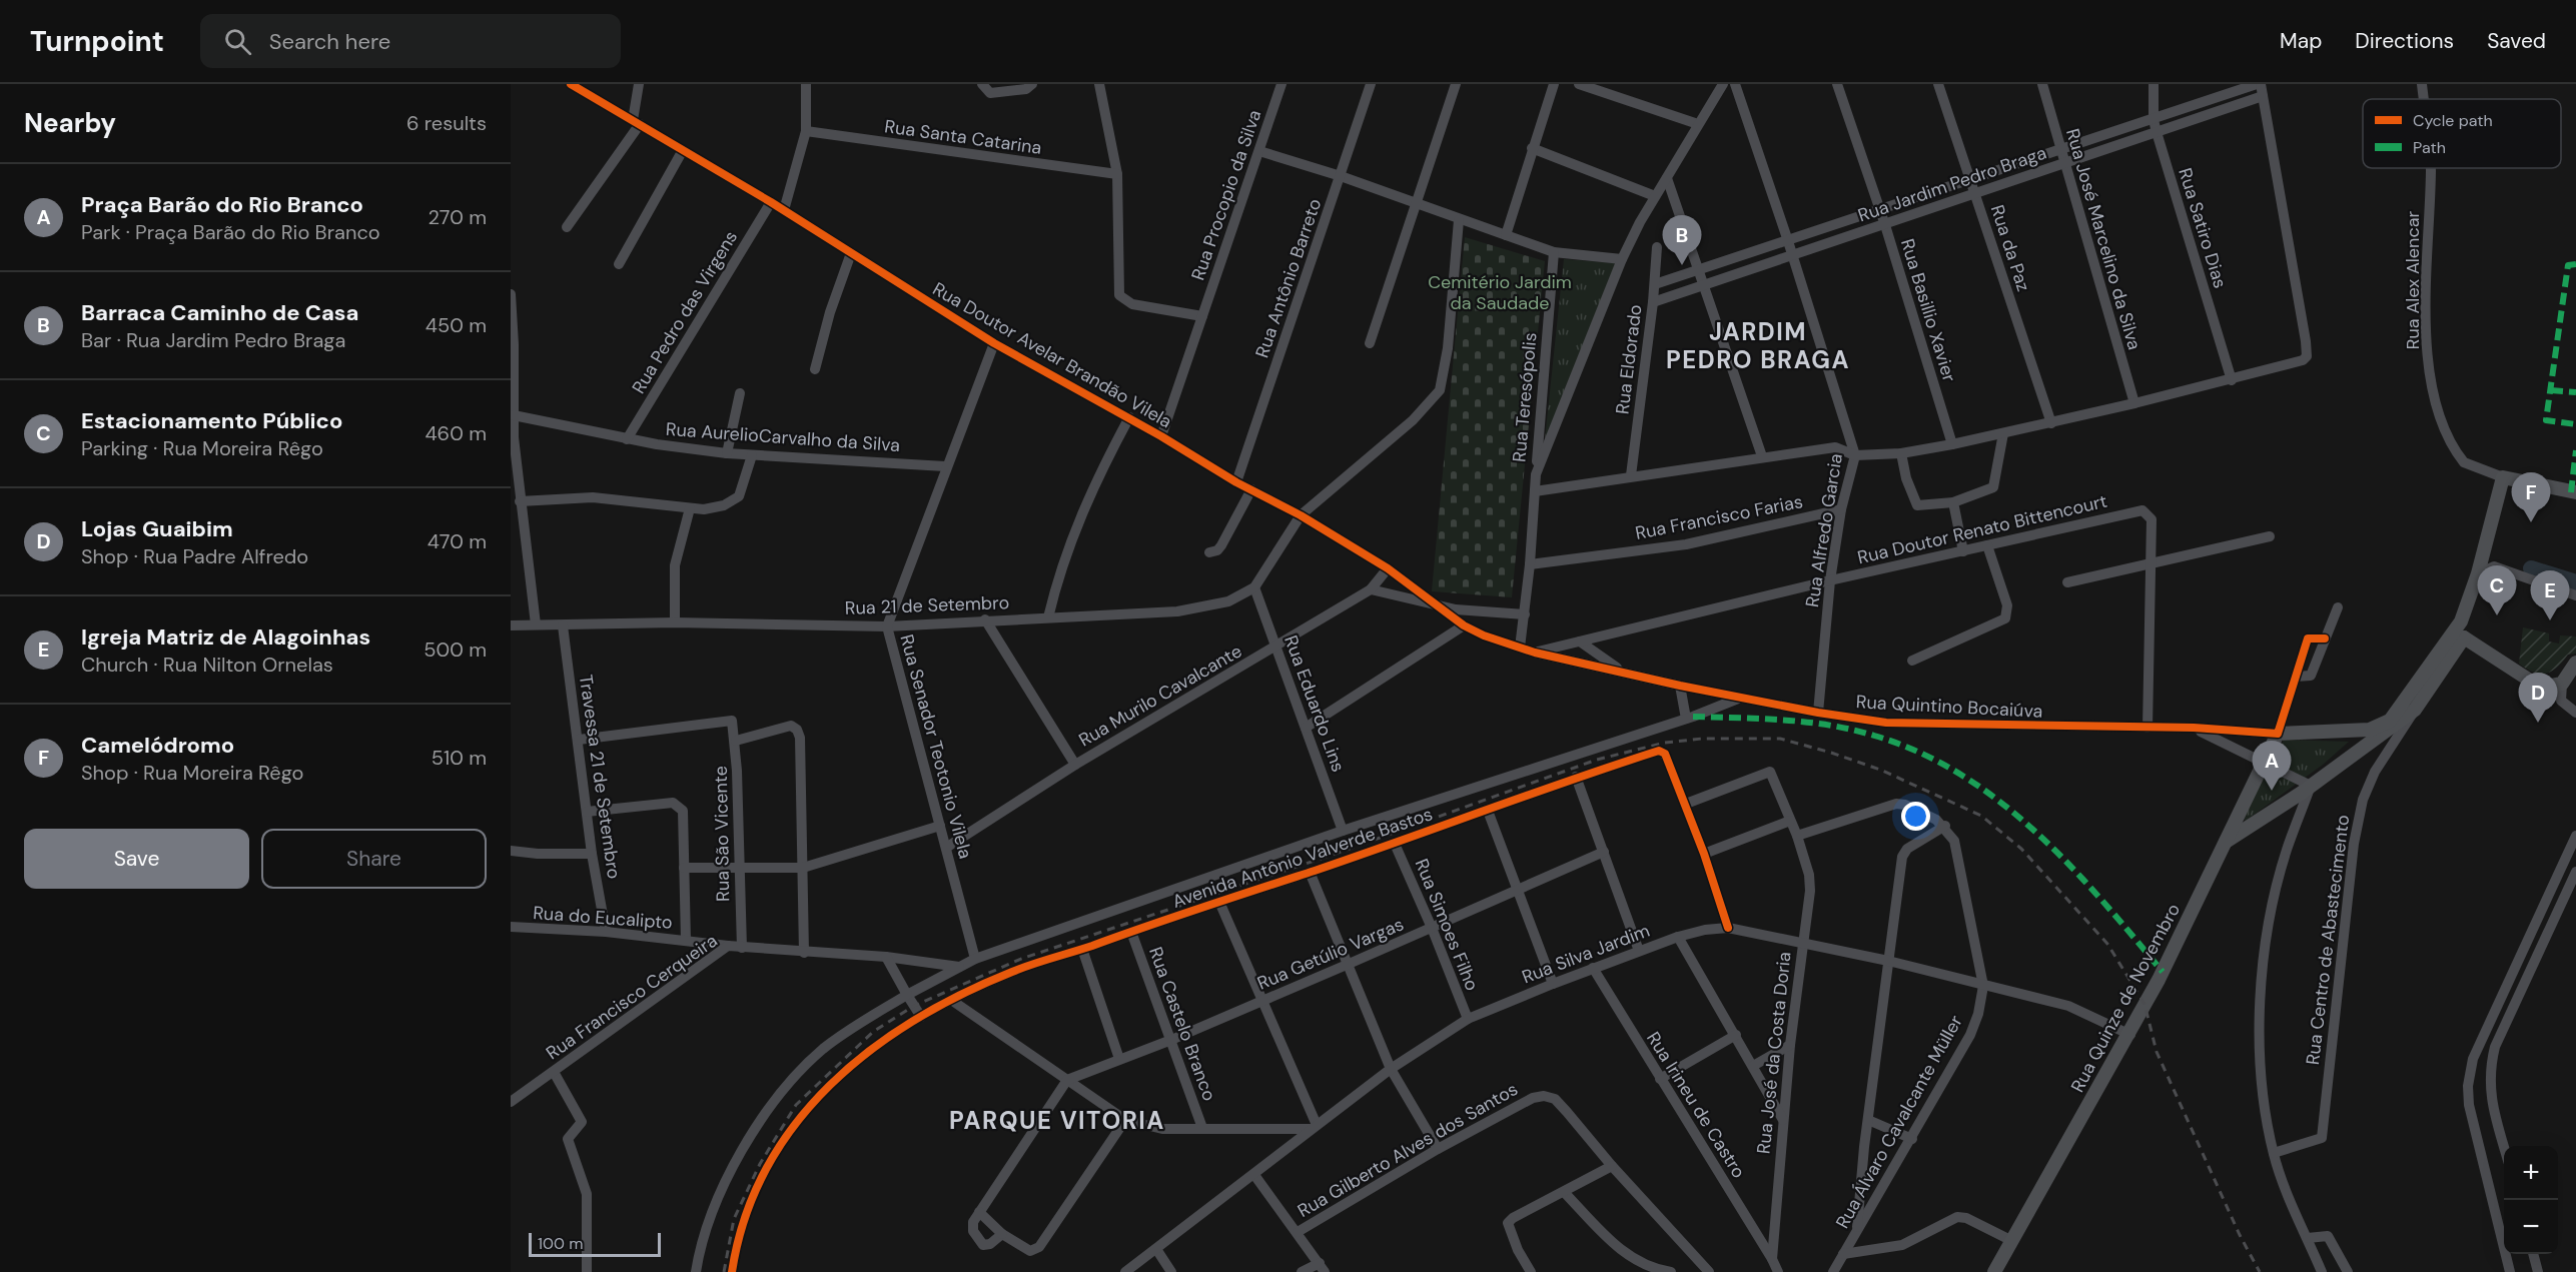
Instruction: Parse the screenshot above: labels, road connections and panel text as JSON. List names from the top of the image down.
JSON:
{
  "streets": {
    "main road": ["Rua Quintino Bocaiúva", "Rua Quinze de Novembro"],
    "street": [
      "Rua Santa Catarina",
      "Rua Jardim Pedro Braga",
      "Rua Procopio da Silva",
      "Rua Satiro Dias",
      "Rua José Marcelino da Silva",
      "Rua da Paz",
      "Rua Antônio Barreto",
      "Rua Alex Alencar",
      "Rua Basillio Xavier",
      "Rua Pedro das Virgens",
      "Rua Doutor Avelar Brandão Vilela",
      "Rua Eldorado",
      "Rua Teresópolis",
      "Rua AurelioCarvalho da Silva",
      "Rua Francisco Farias",
      "Rua Doutor Renato Bittencourt",
      "Rua Alfredo Garcia",
      "Rua 21 de Setembro",
      "Rua Murilo Cavalcante",
      "Rua Eduardo Lins",
      "Rua Senador Teotonio Vilela",
      "Travessa 21 de Setembro",
      "Rua São Vicente",
      "Avenida Antônio Valverde Bastos",
      "Rua do Eucalipto",
      "Rua Simoes Filho",
      "Rua Centro de Abastecimento",
      "Rua Getúlio Vargas",
      "Rua Silva Jardim",
      "Rua Francisco Cerqueira",
      "Rua Castelo Branco",
      "Rua José da Costa Doria",
      "Rua Irineu de Castro",
      "Rua Álvaro Cavalcante Müller",
      "Rua Gilberto Alves dos Santos"
    ]
  },
  "crossings": [
    ["Rua Jardim Pedro Braga", "Rua Satiro Dias"],
    ["Rua Jardim Pedro Braga", "Rua José Marcelino da Silva"],
    ["Rua Jardim Pedro Braga", "Rua da Paz"],
    ["Rua Jardim Pedro Braga", "Rua Basillio Xavier"],
    ["Rua Jardim Pedro Braga", "Rua Eldorado"],
    ["Rua Jardim Pedro Braga", "Rua Alfredo Garcia"],
    ["Rua Procopio da Silva", "Rua Doutor Avelar Brandão Vilela"],
    ["Rua Antônio Barreto", "Rua Doutor Avelar Brandão Vilela"],
    ["Rua Pedro das Virgens", "Rua Doutor Avelar Brandão Vilela"],
    ["Rua Pedro das Virgens", "Rua AurelioCarvalho da Silva"],
    ["Rua Doutor Avelar Brandão Vilela", "Rua Teresópolis"],
    ["Rua Doutor Avelar Brandão Vilela", "Rua 21 de Setembro"],
    ["Rua Doutor Avelar Brandão Vilela", "Rua Murilo Cavalcante"],
    ["Rua Doutor Avelar Brandão Vilela", "Rua Quintino Bocaiúva"],
    ["Rua Doutor Avelar Brandão Vilela", "Rua Senador Teotonio Vilela"],
    ["Rua Teresópolis", "Rua Francisco Farias"],
    ["Rua Teresópolis", "Rua Quintino Bocaiúva"],
    ["Rua AurelioCarvalho da Silva", "Rua Senador Teotonio Vilela"],
    ["Rua Francisco Farias", "Rua Alfredo Garcia"],
    ["Rua Doutor Renato Bittencourt", "Rua Alfredo Garcia"],
    ["Rua Doutor Renato Bittencourt", "Rua Quintino Bocaiúva"],
    ["Rua Alfredo Garcia", "Rua Quintino Bocaiúva"],
    ["Rua 21 de Setembro", "Rua Eduardo Lins"],
    ["Rua 21 de Setembro", "Rua Senador Teotonio Vilela"],
    ["Rua 21 de Setembro", "Travessa 21 de Setembro"],
    ["Rua Murilo Cavalcante", "Rua Eduardo Lins"],
    ["Rua Murilo Cavalcante", "Rua Senador Teotonio Vilela"],
    ["Rua Eduardo Lins", "Avenida Antônio Valverde Bastos"],
    ["Rua Quintino Bocaiúva", "Avenida Antônio Valverde Bastos"],
    ["Rua Quintino Bocaiúva", "Rua Quinze de Novembro"],
    ["Rua Senador Teotonio Vilela", "Avenida Antônio Valverde Bastos"],
    ["Travessa 21 de Setembro", "Rua São Vicente"],
    ["Travessa 21 de Setembro", "Rua do Eucalipto"],
    ["Rua São Vicente", "Rua Francisco Cerqueira"],
    ["Avenida Antônio Valverde Bastos", "Rua Simoes Filho"],
    ["Avenida Antônio Valverde Bastos", "Rua Francisco Cerqueira"],
    ["Avenida Antônio Valverde Bastos", "Rua Castelo Branco"],
    ["Avenida Antônio Valverde Bastos", "Rua José da Costa Doria"],
    ["Rua do Eucalipto", "Rua Francisco Cerqueira"],
    ["Rua Simoes Filho", "Rua Getúlio Vargas"],
    ["Rua Simoes Filho", "Rua Silva Jardim"],
    ["Rua Getúlio Vargas", "Rua Castelo Branco"],
    ["Rua Silva Jardim", "Rua Quinze de Novembro"],
    ["Rua Silva Jardim", "Rua José da Costa Doria"],
    ["Rua Silva Jardim", "Rua Irineu de Castro"],
    ["Rua Silva Jardim", "Rua Álvaro Cavalcante Müller"],
    ["Rua José da Costa Doria", "Rua Irineu de Castro"]
  ],
  "districts": ["JARDIM PEDRO BRAGA", "PARQUE VITORIA"],
  "parks": ["Cemitério Jardim da Saudade"],
  "legend": ["Cycle path", "Path"],
  "scale_bar": "100 m",
  "page": {
    "header": "Turnpoint",
    "search": "Search here",
    "nav": ["Map", "Directions", "Saved"],
    "heading": ["Nearby", "6 results"],
    "list": [
      {
        "mark": "A",
        "name": "Praça Barão do Rio Branco",
        "note": "Park · Praça Barão do Rio Branco",
        "value": "270 m"
      },
      {
        "mark": "B",
        "name": "Barraca Caminho de Casa",
        "note": "Bar · Rua Jardim Pedro Braga",
        "value": "450 m"
      },
      {
        "mark": "C",
        "name": "Estacionamento Público",
        "note": "Parking · Rua Moreira Rêgo",
        "value": "460 m"
      },
      {
        "mark": "D",
        "name": "Lojas Guaibim",
        "note": "Shop · Rua Padre Alfredo",
        "value": "470 m"
      },
      {
        "mark": "E",
        "name": "Igreja Matriz de Alagoinhas",
        "note": "Church · Rua Nilton Ornelas",
        "value": "500 m"
      },
      {
        "mark": "F",
        "name": "Camelódromo",
        "note": "Shop · Rua Moreira Rêgo",
        "value": "510 m"
      }
    ],
    "pins": [
      "B",
      "F",
      "C",
      "E",
      "D",
      "A"
    ],
    "buttons": ["Save", "Share"],
    "map_buttons": ["+", "−"],
    "scale": "100 m"
  }
}
